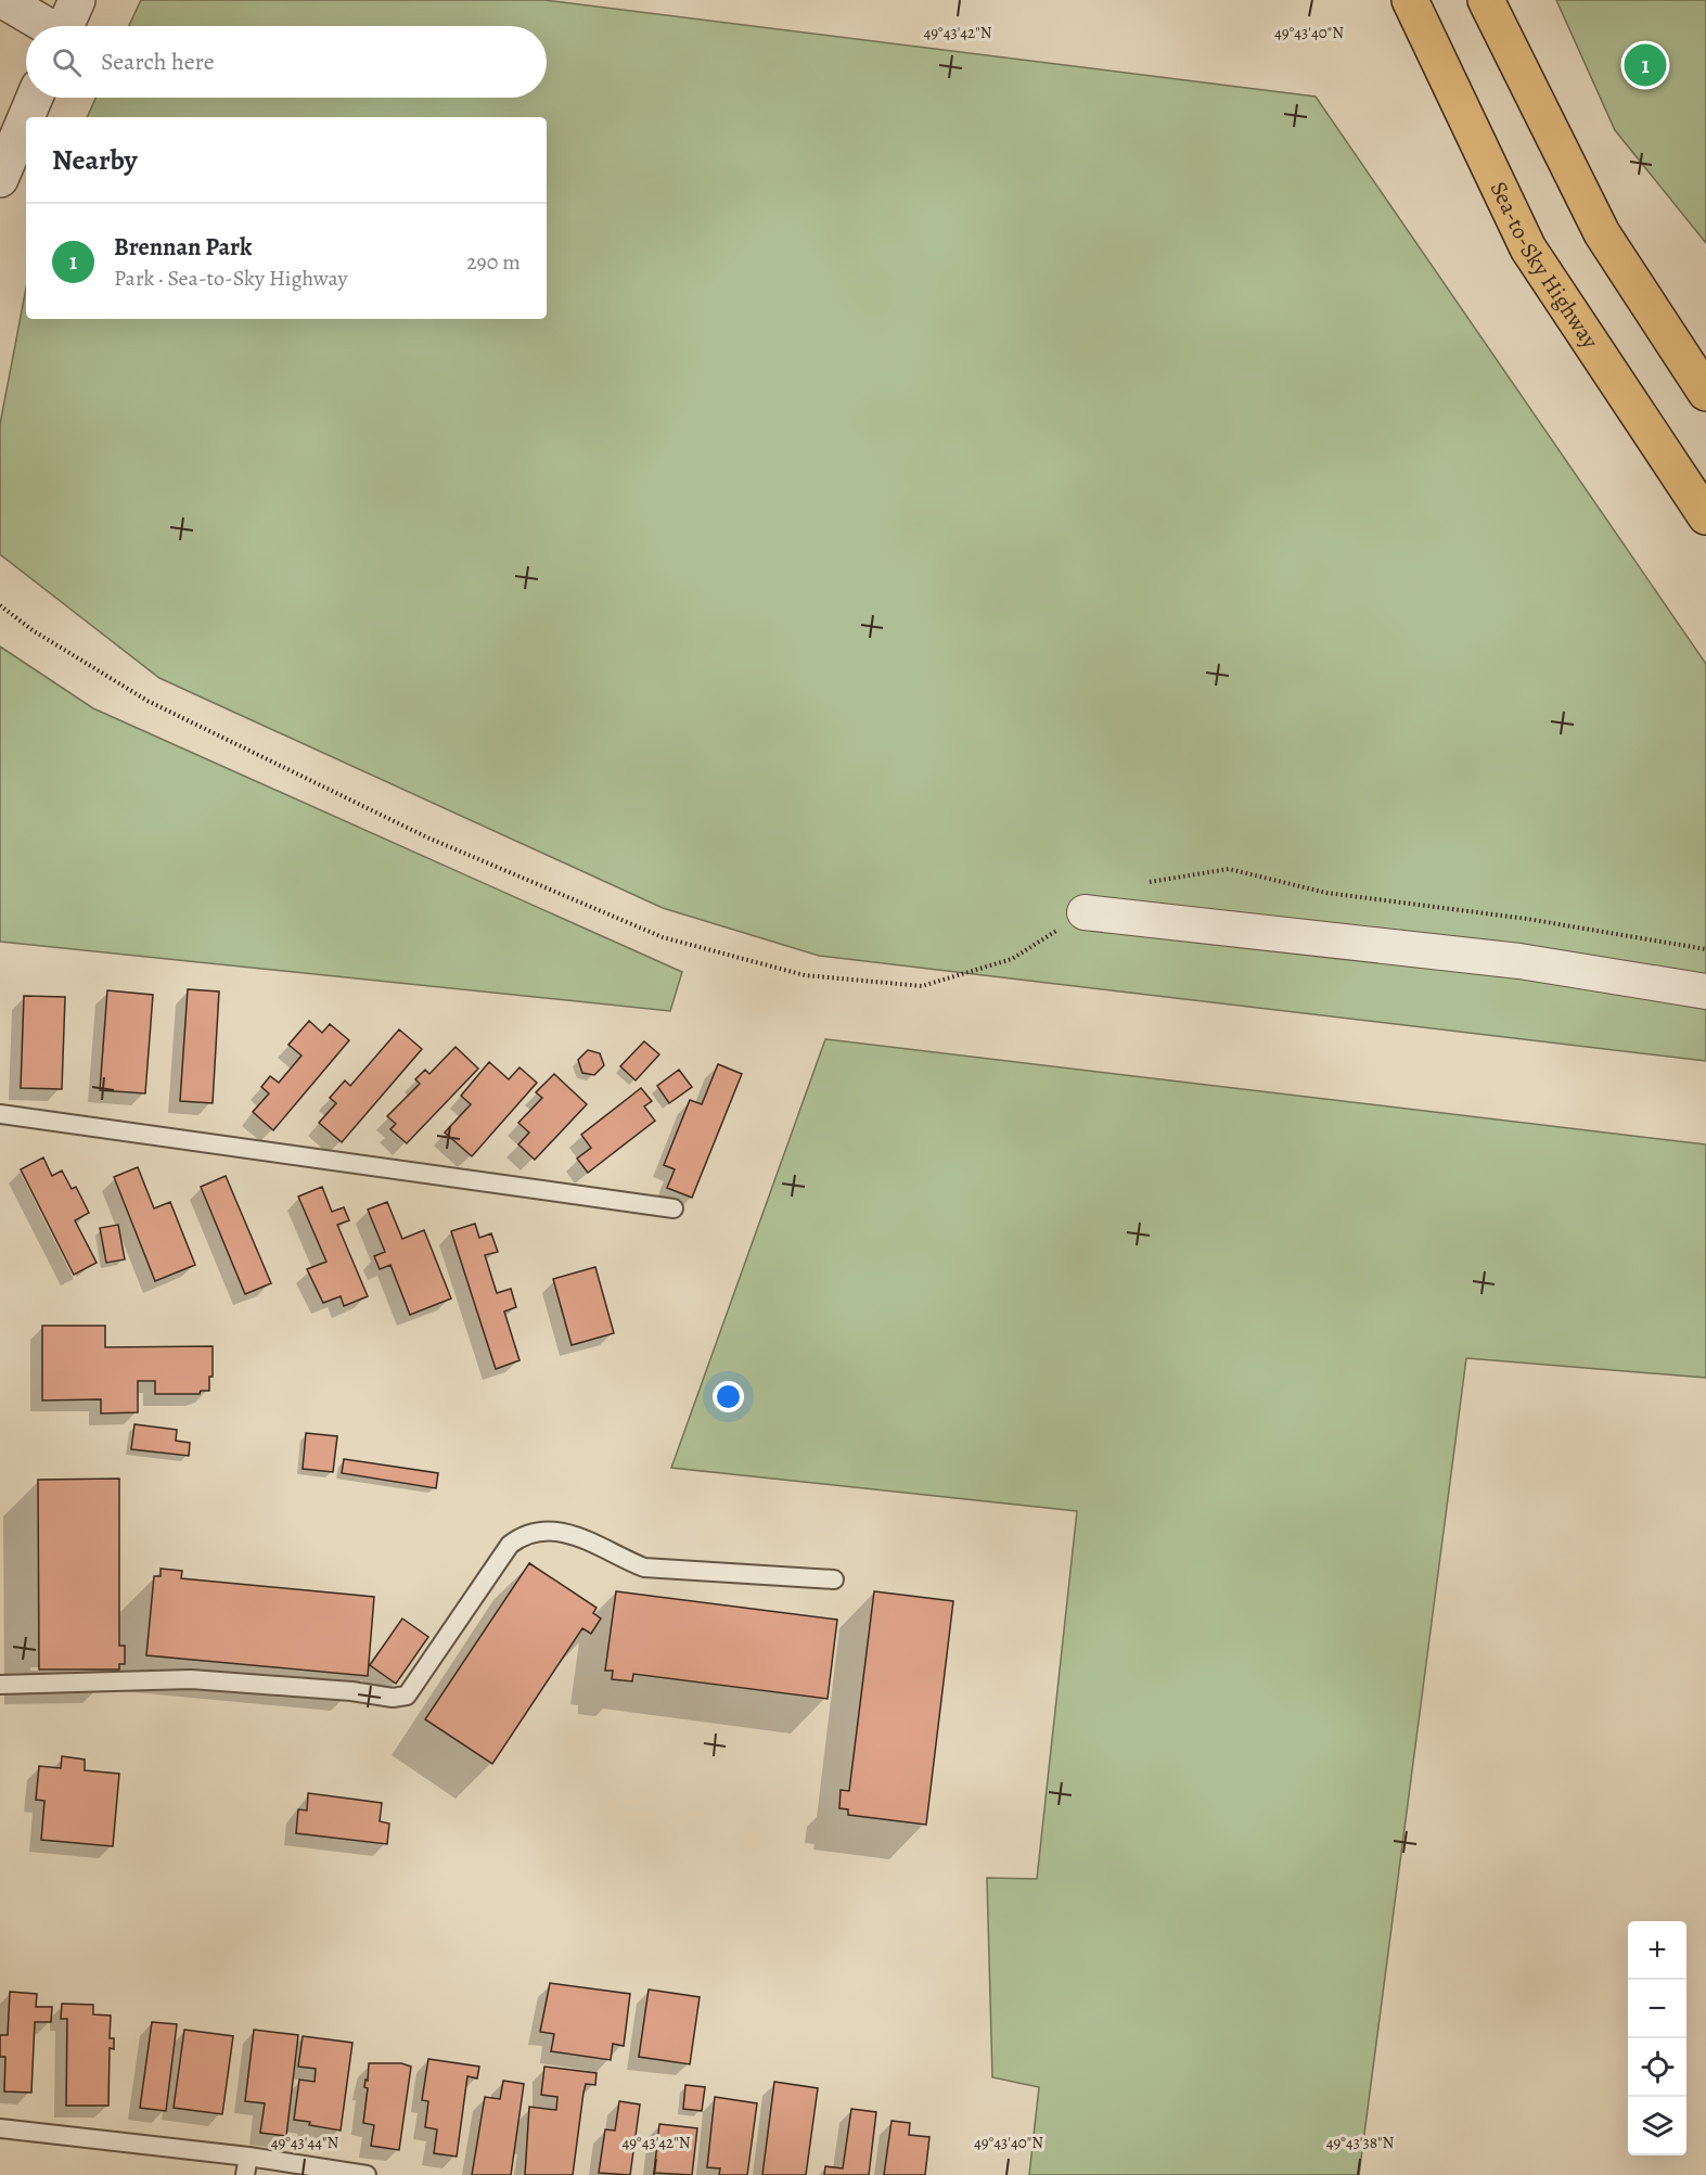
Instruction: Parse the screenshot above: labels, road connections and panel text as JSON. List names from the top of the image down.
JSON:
{
  "streets": {
    "highway": ["Sea-to-Sky Highway"]
  },
  "page": {
    "search": "Search here",
    "pins": "1",
    "heading": "Nearby",
    "list": [
      {
        "mark": "1",
        "name": "Brennan Park",
        "note": "Park · Sea-to-Sky Highway",
        "value": "290 m"
      }
    ],
    "map_buttons": ["+", "−"]
  },
  "coordinates": [
    "49°43'42\"N",
    "49°43'40\"N",
    "49°43'44\"N",
    "49°43'38\"N"
  ]
}
